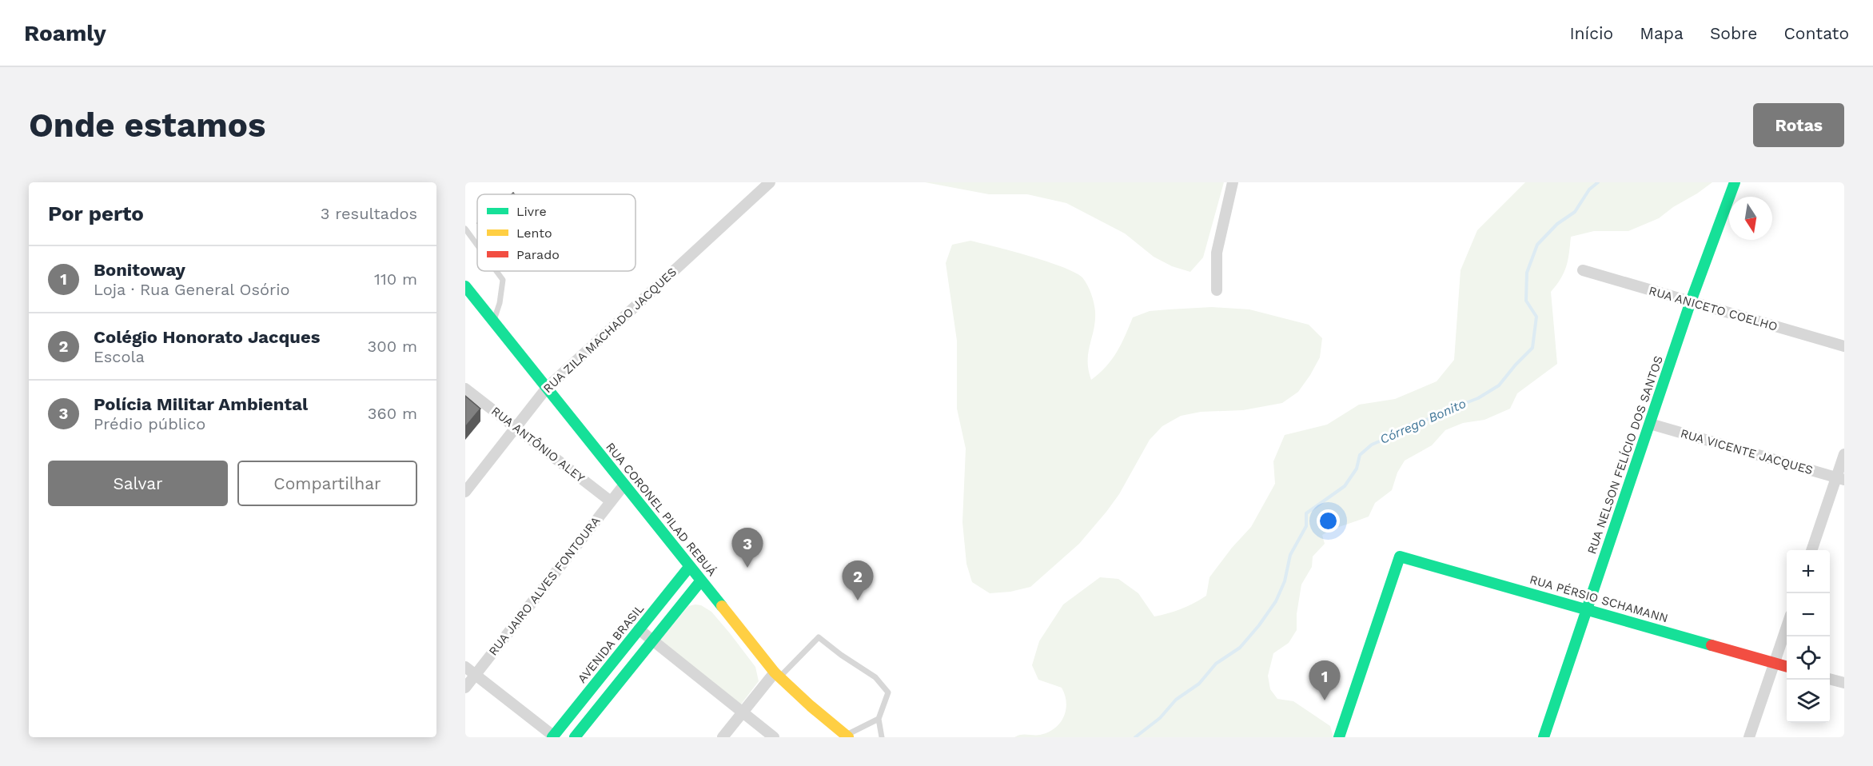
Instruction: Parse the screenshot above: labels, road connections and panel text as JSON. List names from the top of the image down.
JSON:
{
  "streets": {
    "street": [
      "RUA ANICETO COELHO",
      "RUA ZILA MACHADO JACQUES",
      "RUA ANTÔNIO ALEY",
      "RUA VICENTE JACQUES",
      "RUA NELSON FELÍCIO DOS SANTOS",
      "RUA CORONEL PILAD REBUÁ",
      "RUA JAIRO ALVES FONTOURA",
      "RUA PÉRSIO SCHAMANN",
      "AVENIDA BRASIL"
    ]
  },
  "crossings": [
    ["RUA ANICETO COELHO", "RUA NELSON FELÍCIO DOS SANTOS"],
    ["RUA ZILA MACHADO JACQUES", "RUA ANTÔNIO ALEY"],
    ["RUA ZILA MACHADO JACQUES", "RUA CORONEL PILAD REBUÁ"],
    ["RUA ANTÔNIO ALEY", "RUA JAIRO ALVES FONTOURA"],
    ["RUA VICENTE JACQUES", "RUA NELSON FELÍCIO DOS SANTOS"],
    ["RUA NELSON FELÍCIO DOS SANTOS", "RUA PÉRSIO SCHAMANN"],
    ["RUA CORONEL PILAD REBUÁ", "RUA JAIRO ALVES FONTOURA"],
    ["RUA CORONEL PILAD REBUÁ", "AVENIDA BRASIL"]
  ],
  "water": ["Córrego Bonito"],
  "legend": ["Livre", "Lento", "Parado"],
  "north": "bottom",
  "page": {
    "header": "Roamly",
    "nav": [
      "Início",
      "Mapa",
      "Sobre",
      "Contato"
    ],
    "buttons": [
      "Rotas",
      ["Salvar", "Compartilhar"]
    ],
    "title": "Onde estamos",
    "heading": ["Por perto", "3 resultados"],
    "list": [
      {
        "mark": "1",
        "name": "Bonitoway",
        "note": "Loja · Rua General Osório",
        "value": "110 m"
      },
      {
        "mark": "2",
        "name": "Colégio Honorato Jacques",
        "note": "Escola",
        "value": "300 m"
      },
      {
        "mark": "3",
        "name": "Polícia Militar Ambiental",
        "note": "Prédio público",
        "value": "360 m"
      }
    ],
    "pins": ["3", "2", "1"],
    "map_buttons": ["+", "−"]
  }
}
